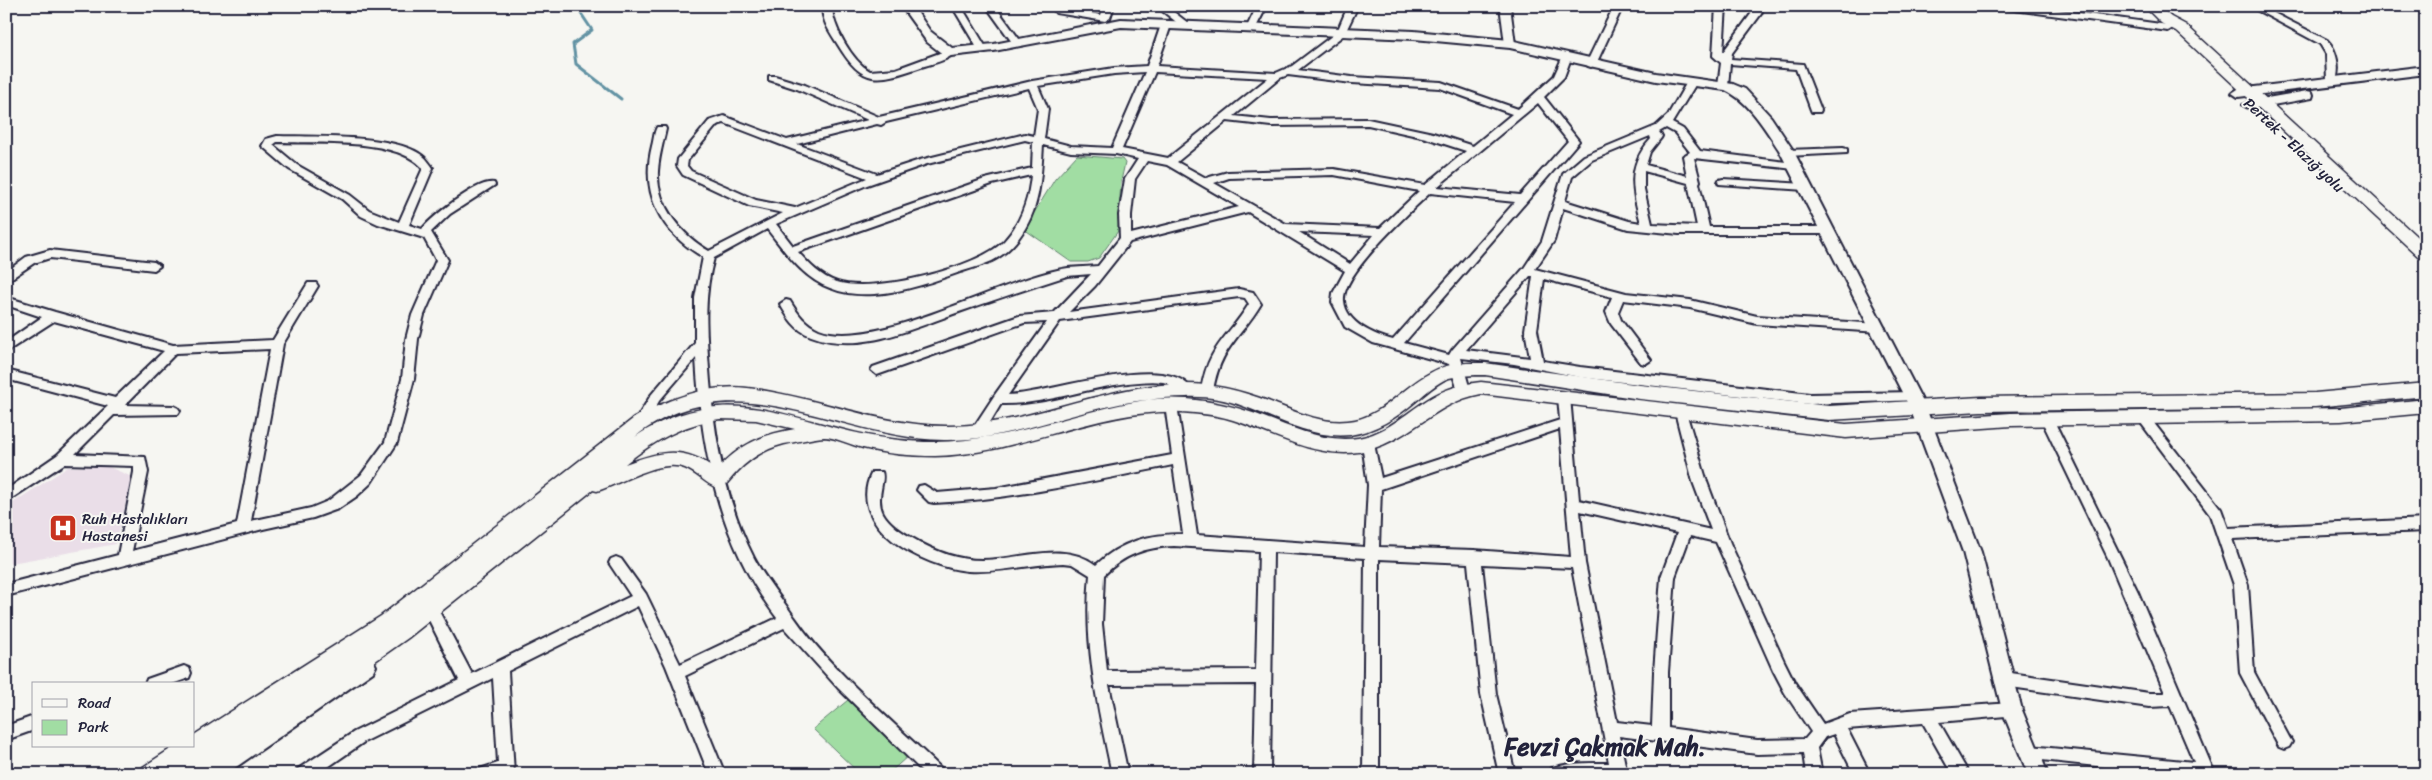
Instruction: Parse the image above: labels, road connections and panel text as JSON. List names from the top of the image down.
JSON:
{
  "streets": {
    "main road": ["Pertek - Elazığ yolu"]
  },
  "districts": ["Fevzi Çakmak Mah."],
  "places": {
    "hospital": ["Ruh Hastalıkları Hastanesi"]
  },
  "legend": ["Road", "Park"]
}
